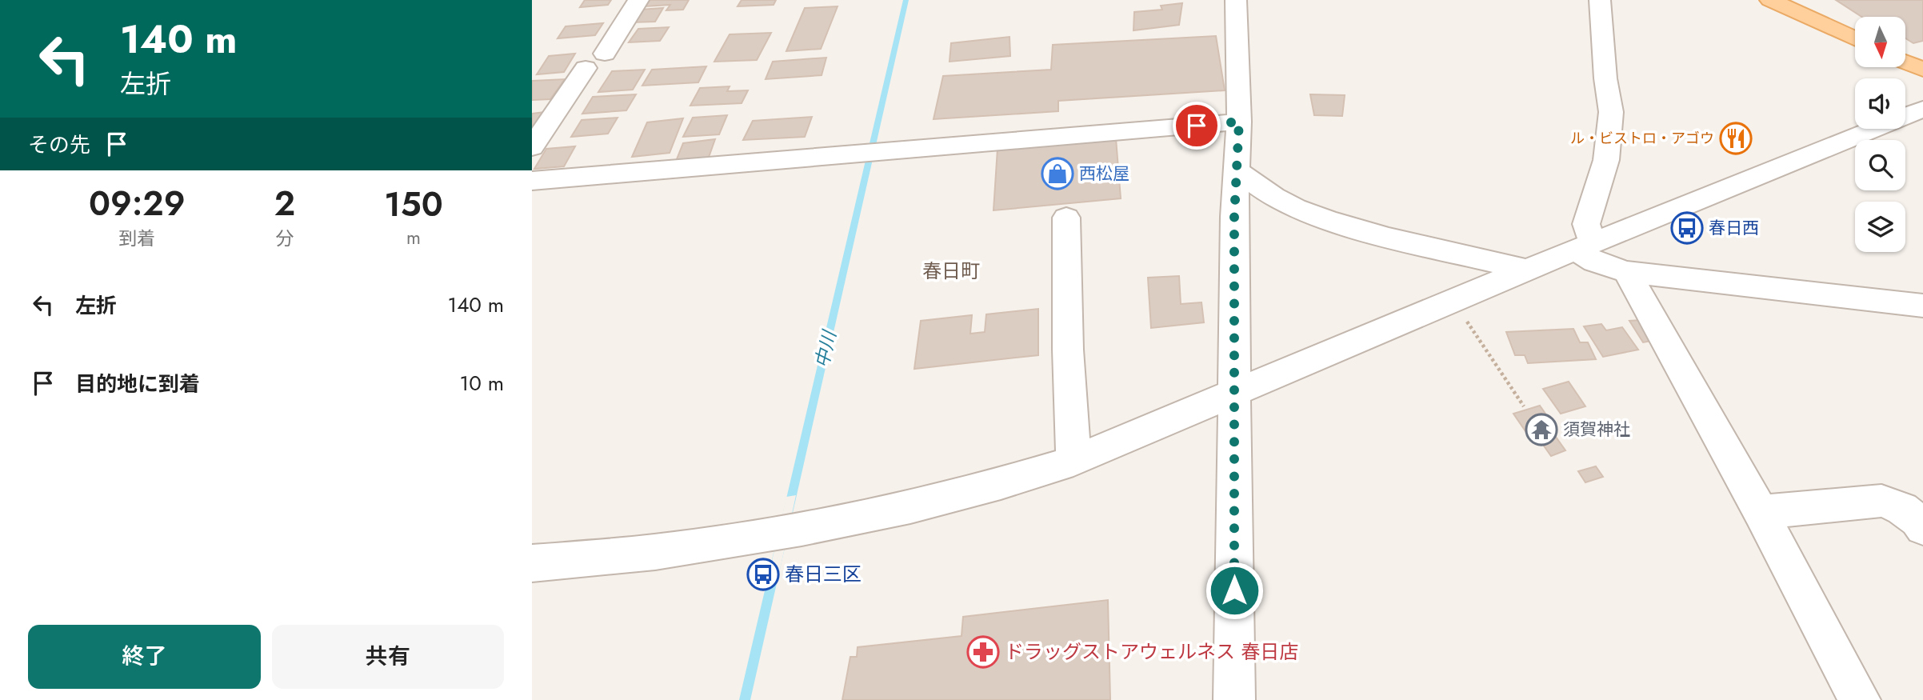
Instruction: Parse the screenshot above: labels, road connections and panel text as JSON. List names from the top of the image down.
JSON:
{
  "districts": ["春日町"],
  "water": ["中川"],
  "places": {
    "restaurant": ["ル・ビストロ・アゴウ"],
    "shop": ["西松屋"],
    "bus stop": ["春日西", "春日三区"],
    "temple": ["須賀神社"],
    "pharmacy": ["ドラッグストアウェルネス 春日店"]
  },
  "north": "bottom",
  "page": {
    "turn": ["140 m", "左折"],
    "then": "その先",
    "eta": [
      "09:29",
      "到着",
      "2",
      "分",
      "150",
      "m"
    ],
    "list": [
      {
        "name": "左折",
        "value": "140 m"
      },
      {
        "name": "目的地に到着",
        "value": "10 m"
      }
    ],
    "buttons": ["終了", "共有"]
  }
}
